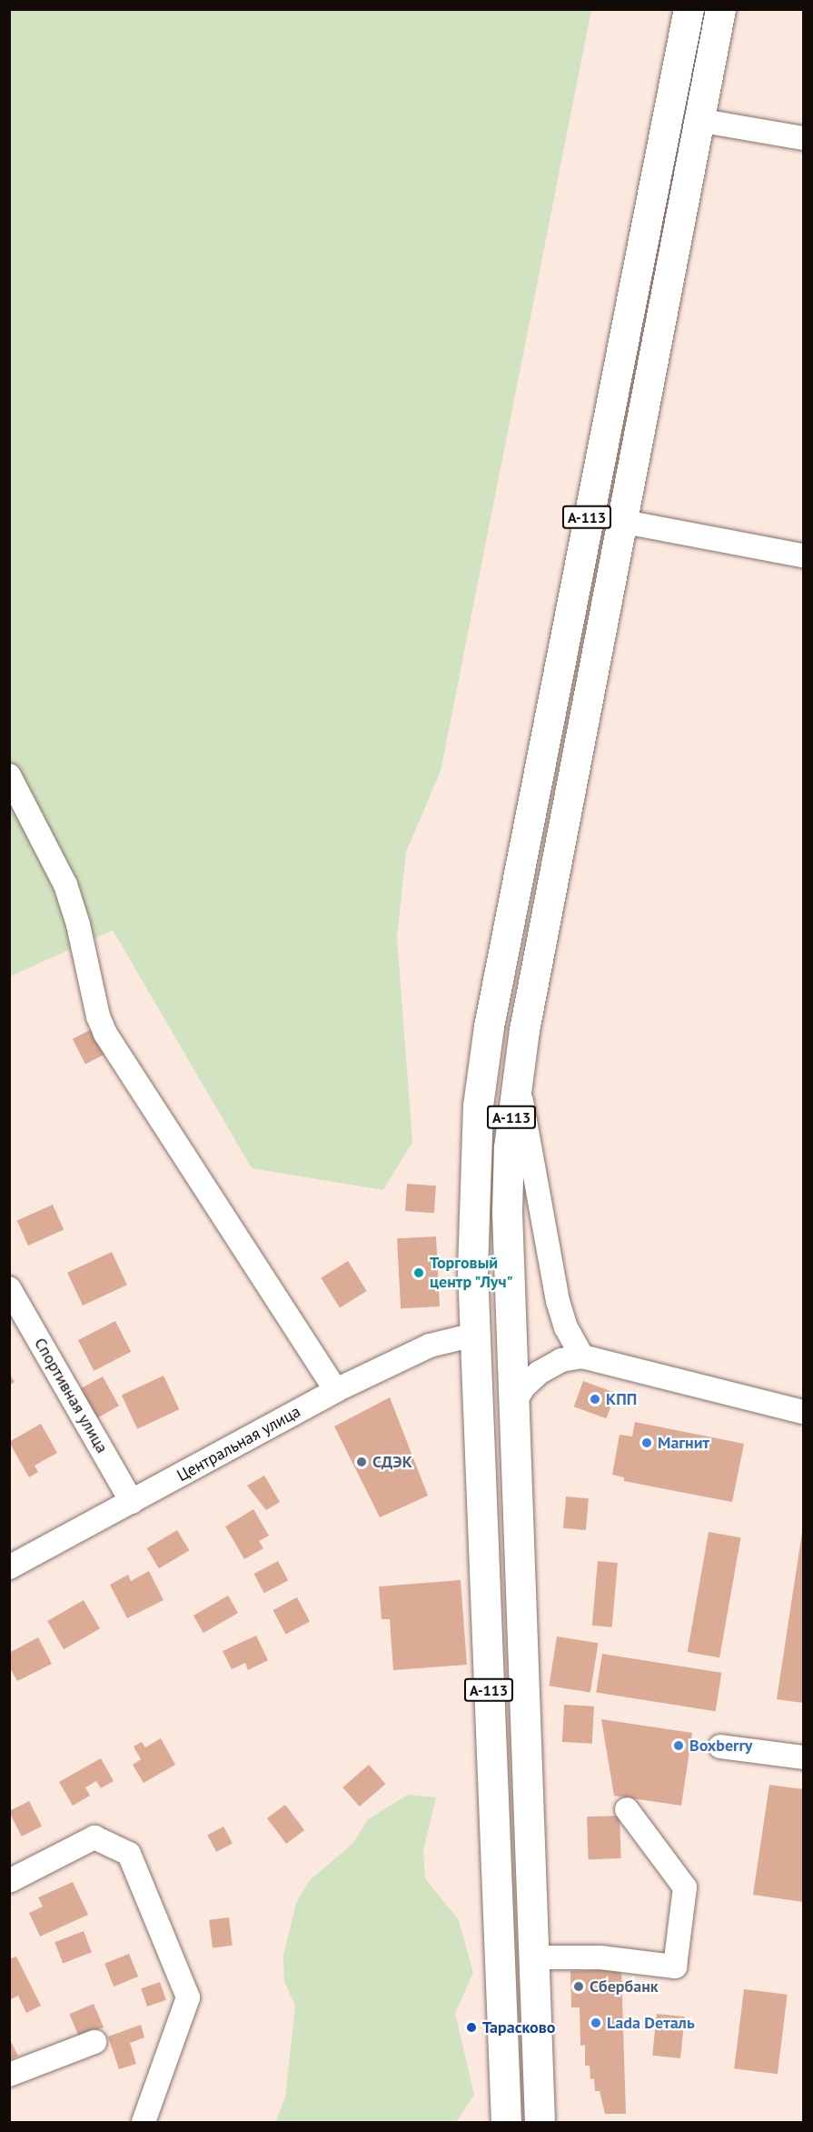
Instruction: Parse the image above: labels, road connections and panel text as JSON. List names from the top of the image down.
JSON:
{
  "streets": {
    "highway": ["А-113"],
    "street": ["Спортивная улица", "Центральная улица"]
  },
  "crossings": [
    ["А-113", "Центральная улица"],
    ["Спортивная улица", "Центральная улица"]
  ],
  "places": [
    "Торговый центр \"Луч\"",
    "КПП",
    "Магнит",
    "СДЭК",
    "Boxberry",
    "Сбербанк",
    "Lada Dеталь",
    "Тарасково"
  ]
}
